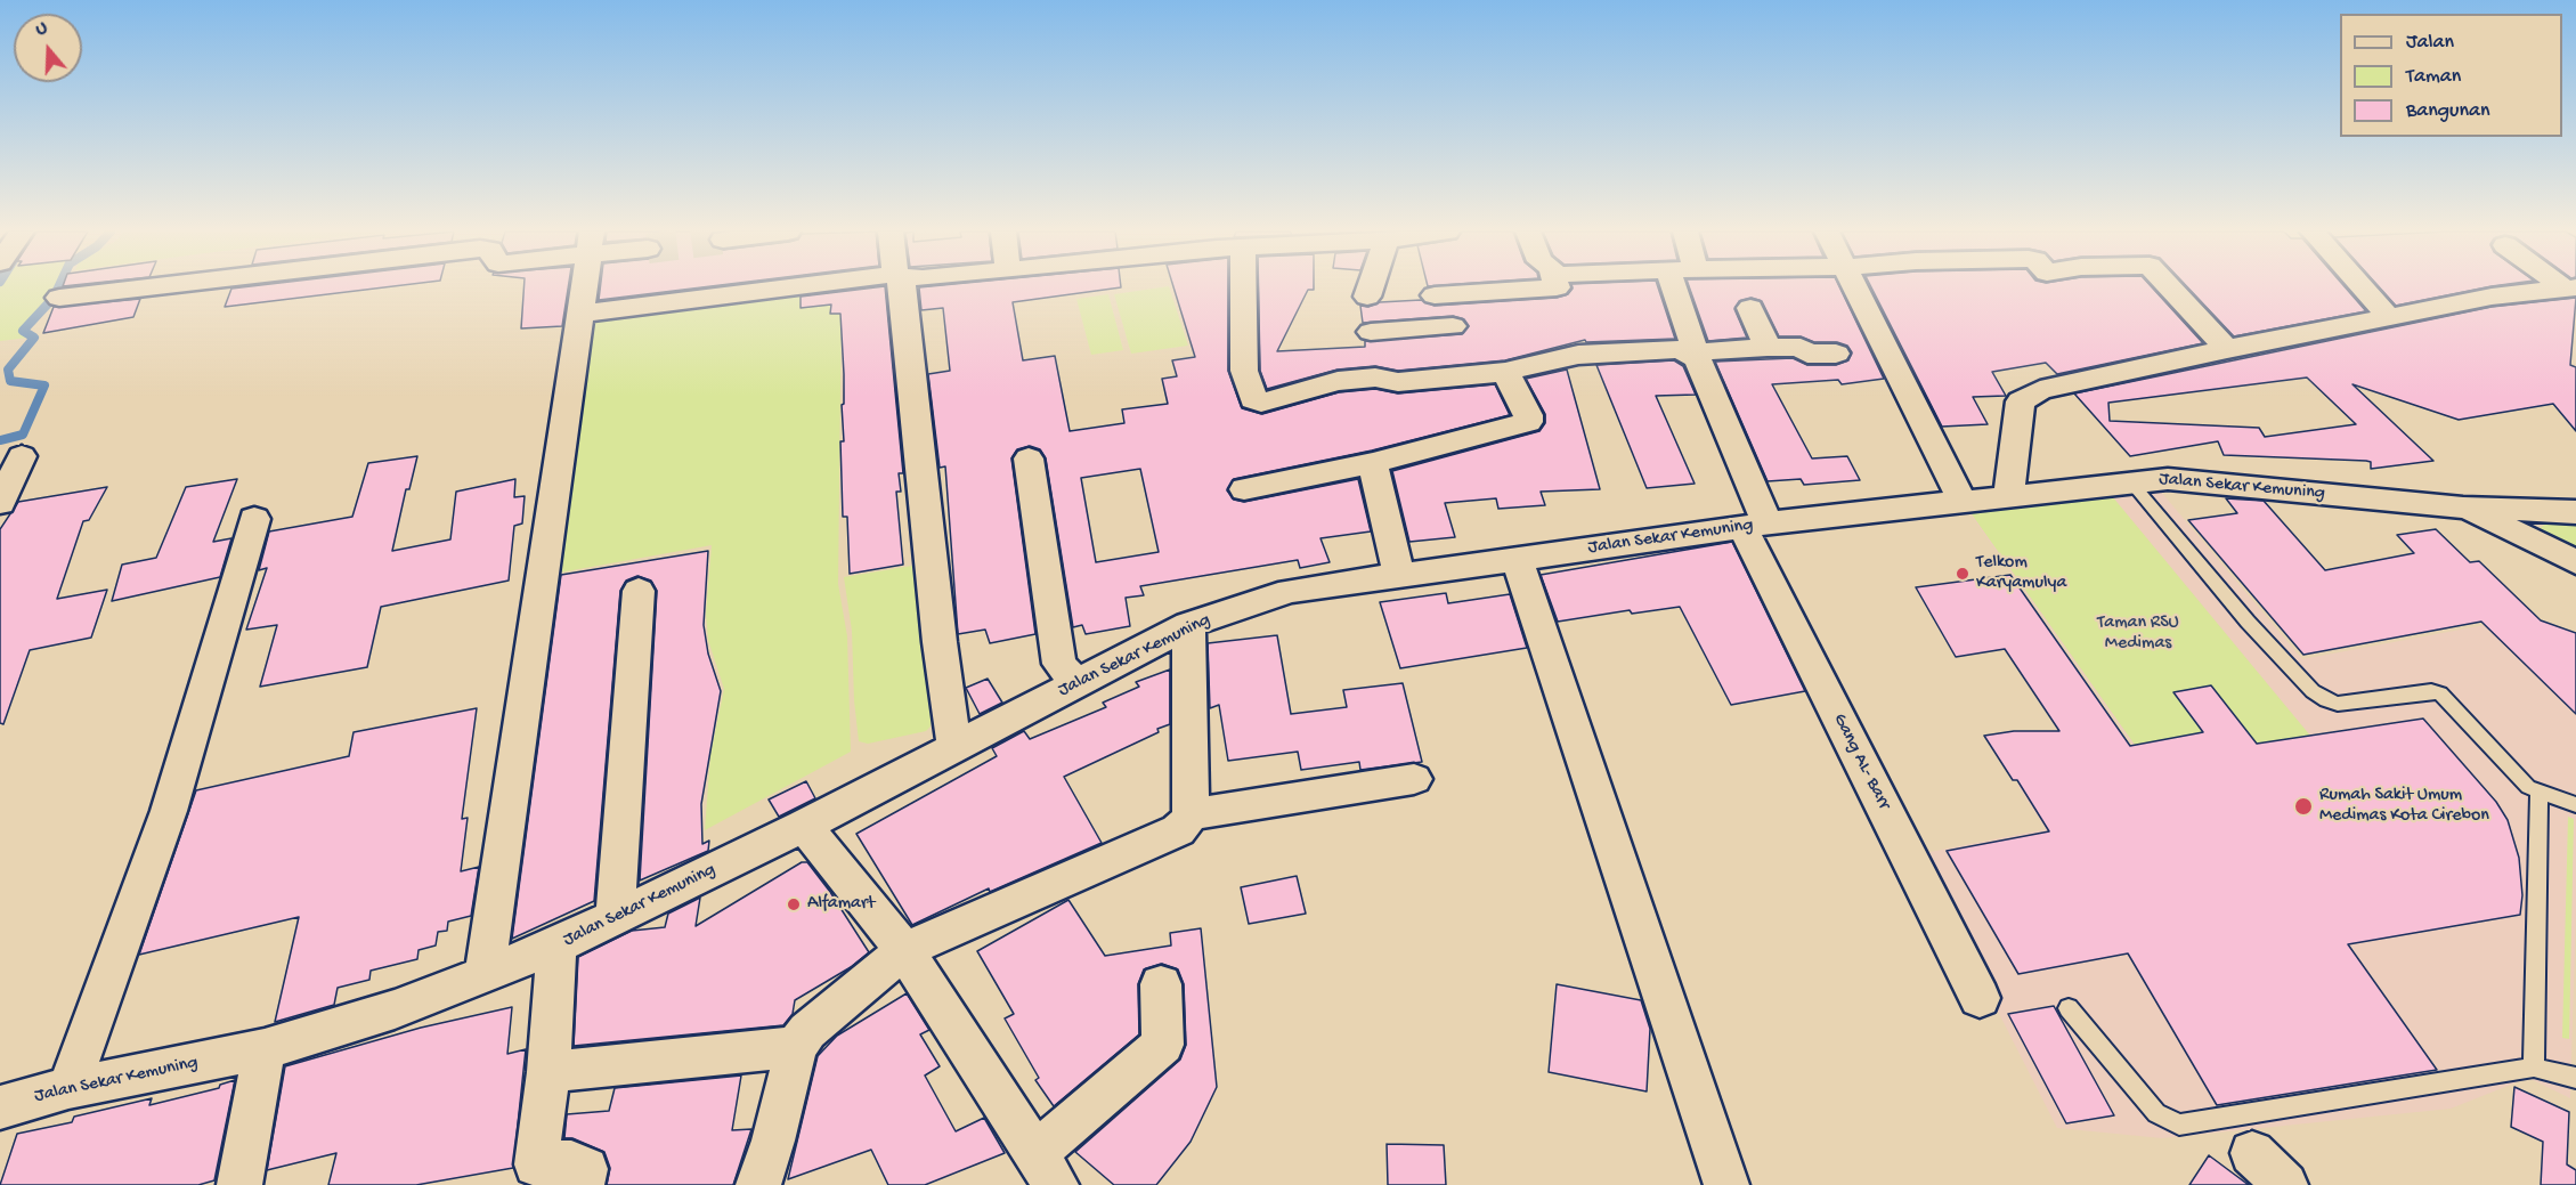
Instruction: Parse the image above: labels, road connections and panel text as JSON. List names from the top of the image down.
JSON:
{
  "streets": {
    "street": ["Jalan Sekar Kemuning", "Gang AL- Barr"]
  },
  "crossings": [
    ["Jalan Sekar Kemuning", "Gang AL- Barr"]
  ],
  "parks": ["Taman RSU Medimas"],
  "places": ["Telkom Karyamulya", "Rumah Sakit Umum Medimas Kota Cirebon", "Alfamart"],
  "legend": ["Jalan", "Taman", "Bangunan"],
  "north": "top"
}
